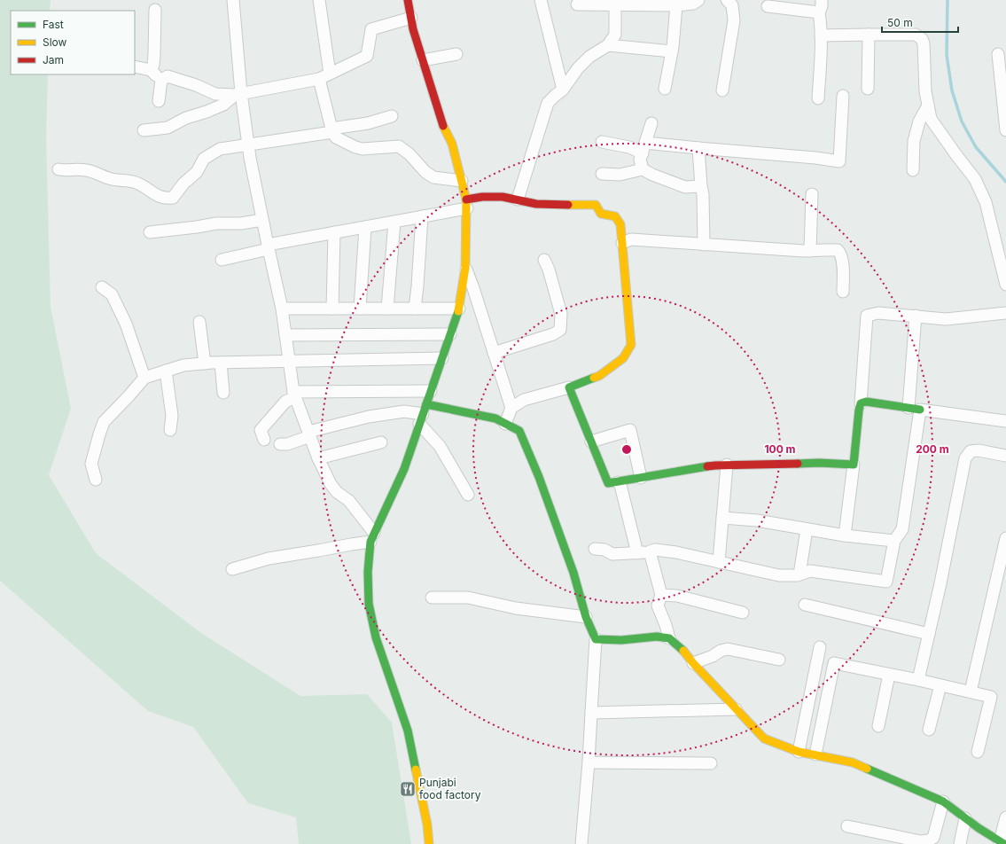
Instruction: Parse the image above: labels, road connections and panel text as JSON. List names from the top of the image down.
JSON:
{
  "places": {
    "restaurant": ["Punjabi food factory"]
  },
  "legend": ["Fast", "Slow", "Jam"],
  "scale_bar": "50 m",
  "rings": ["100 m", "200 m"]
}
